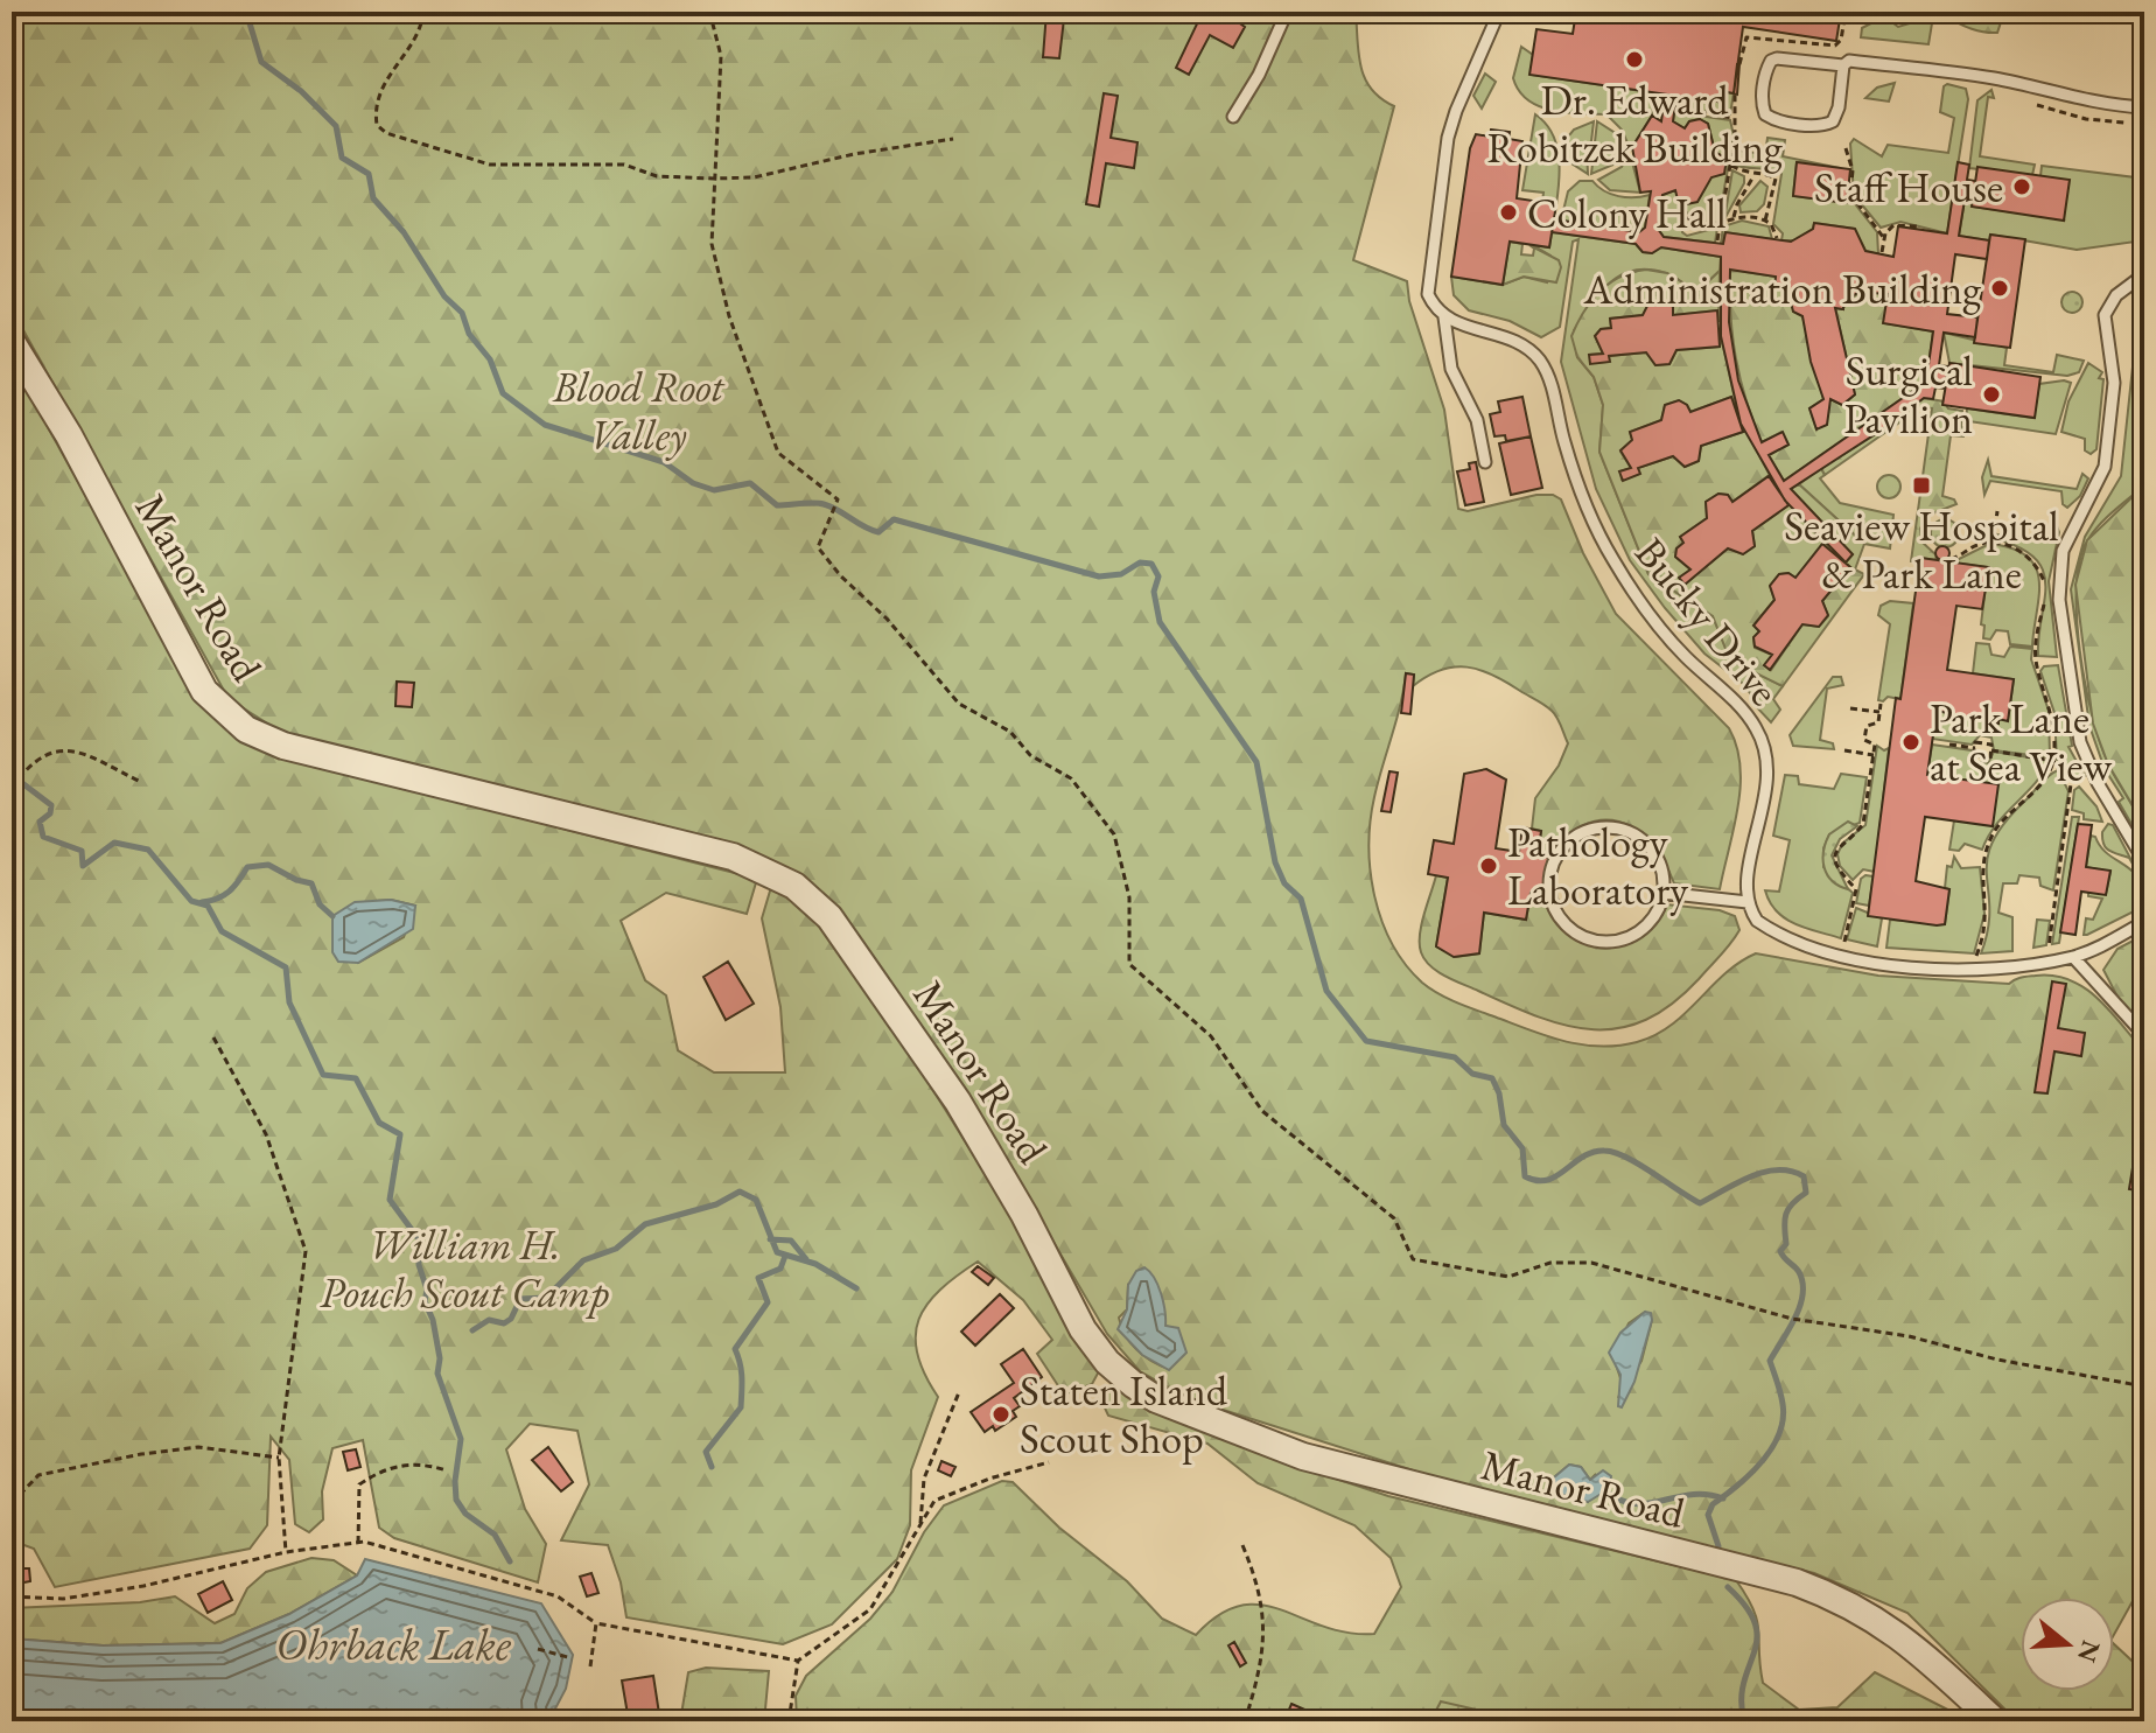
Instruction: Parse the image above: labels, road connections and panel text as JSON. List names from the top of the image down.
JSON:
{
  "streets": {
    "street": ["Manor Road"],
    "lane": ["Bucky Drive"]
  },
  "water": ["Ohrback Lake"],
  "parks": ["Blood Root Valley", "William H. Pouch Scout Camp"],
  "places": {
    "other": [
      "Dr. Edward Robitzek Building",
      "Staff House",
      "Colony Hall",
      "Administration Building",
      "Surgical Pavilion",
      "Park Lane at Sea View",
      "Pathology Laboratory",
      "Staten Island Scout Shop"
    ],
    "transit": ["Seaview Hospital & Park Lane"]
  },
  "north": "right"
}
